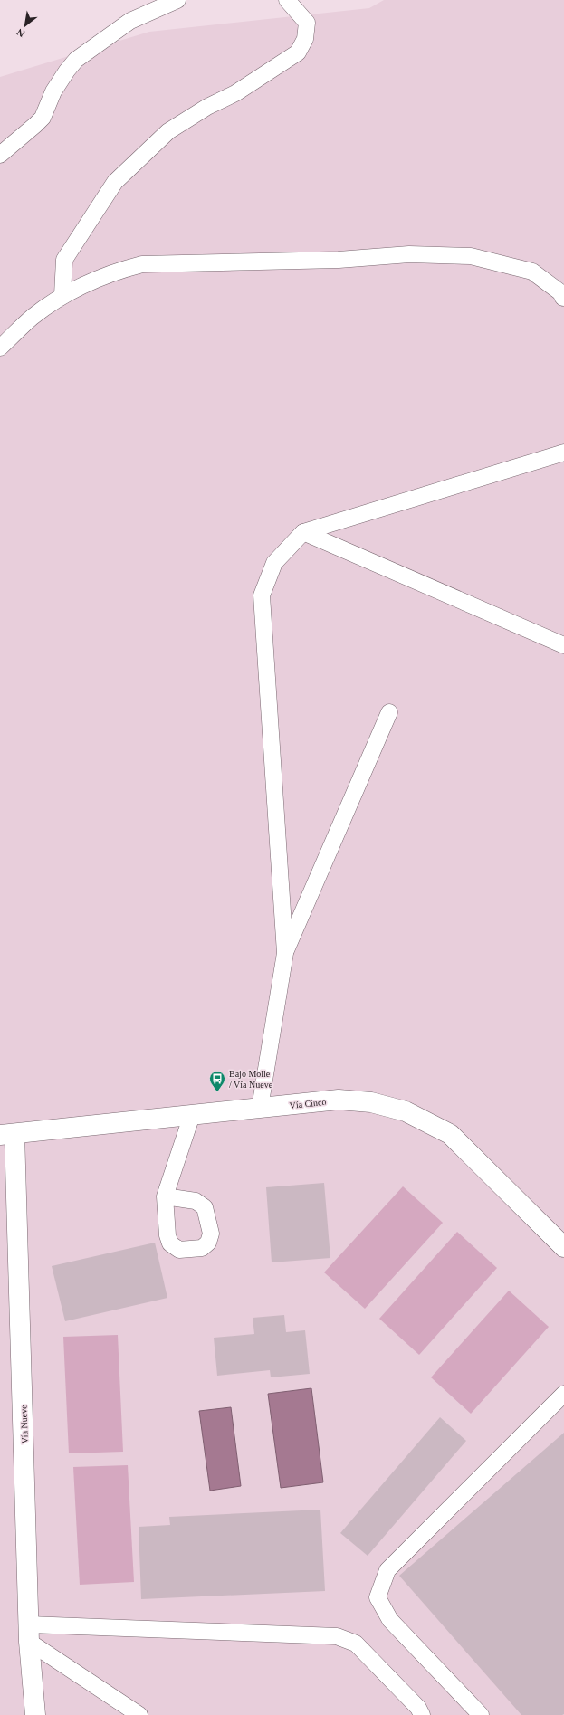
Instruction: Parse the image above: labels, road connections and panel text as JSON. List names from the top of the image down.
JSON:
{
  "streets": {
    "street": ["Vía Cinco", "Vía Nueve"]
  },
  "crossings": [
    ["Vía Cinco", "Vía Nueve"]
  ],
  "places": {
    "bus stop": ["Bajo Molle / Vía Nueve"]
  },
  "north": "bottom left"
}
